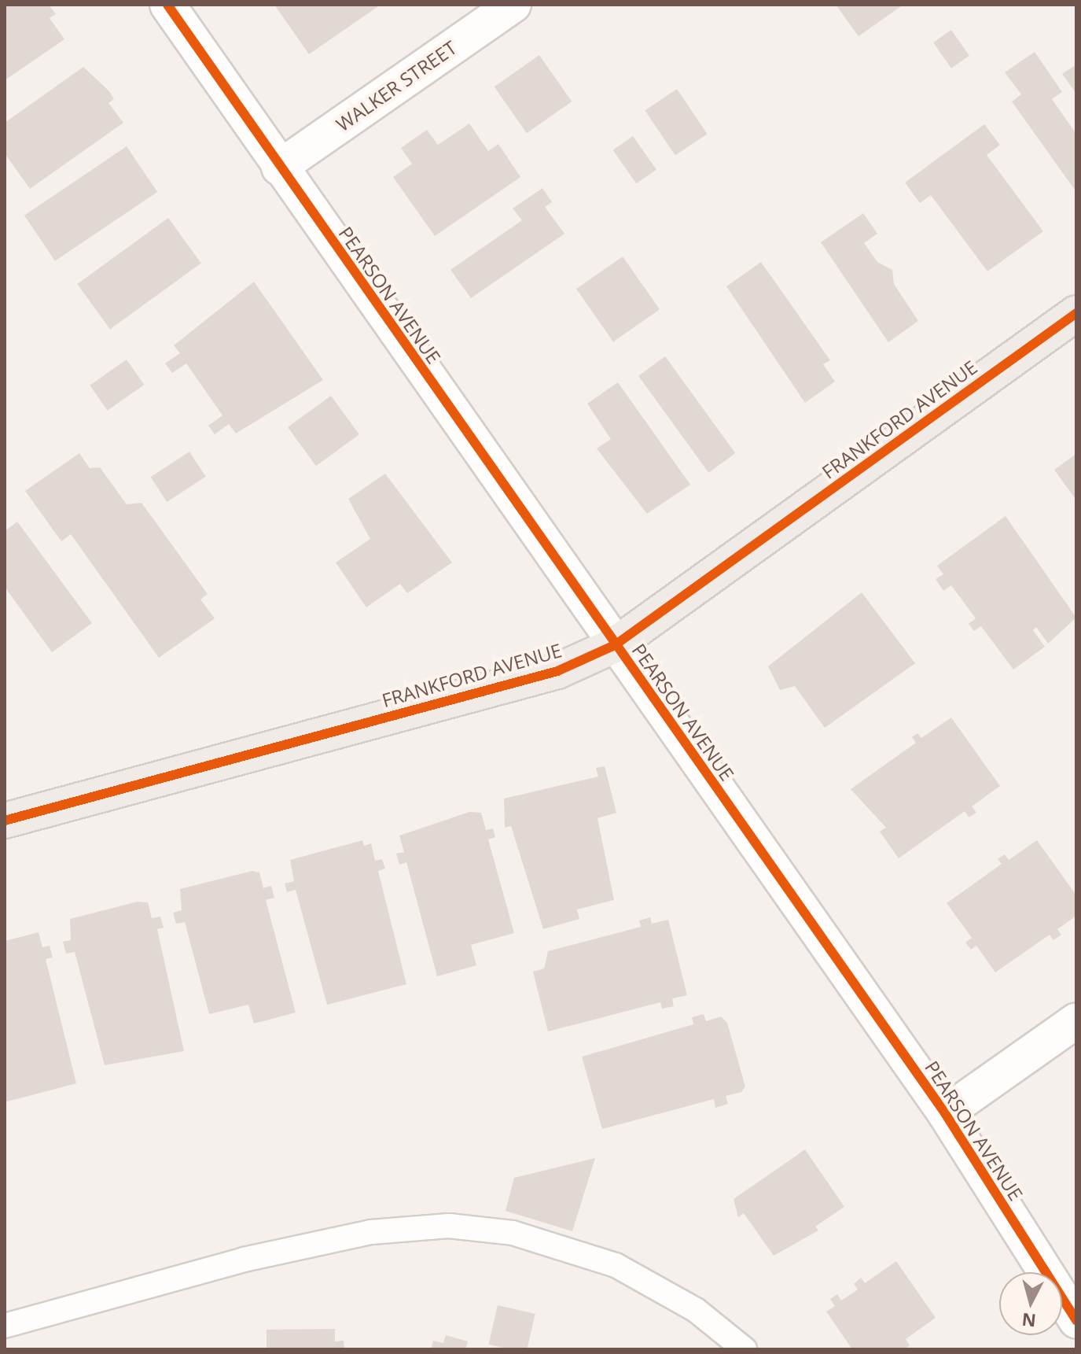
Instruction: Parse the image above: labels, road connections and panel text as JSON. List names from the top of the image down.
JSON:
{
  "streets": {
    "main road": ["FRANKFORD AVENUE"],
    "street": ["WALKER STREET", "PEARSON AVENUE"]
  },
  "crossings": [
    ["WALKER STREET", "PEARSON AVENUE"],
    ["PEARSON AVENUE", "FRANKFORD AVENUE"]
  ],
  "north": "bottom"
}
